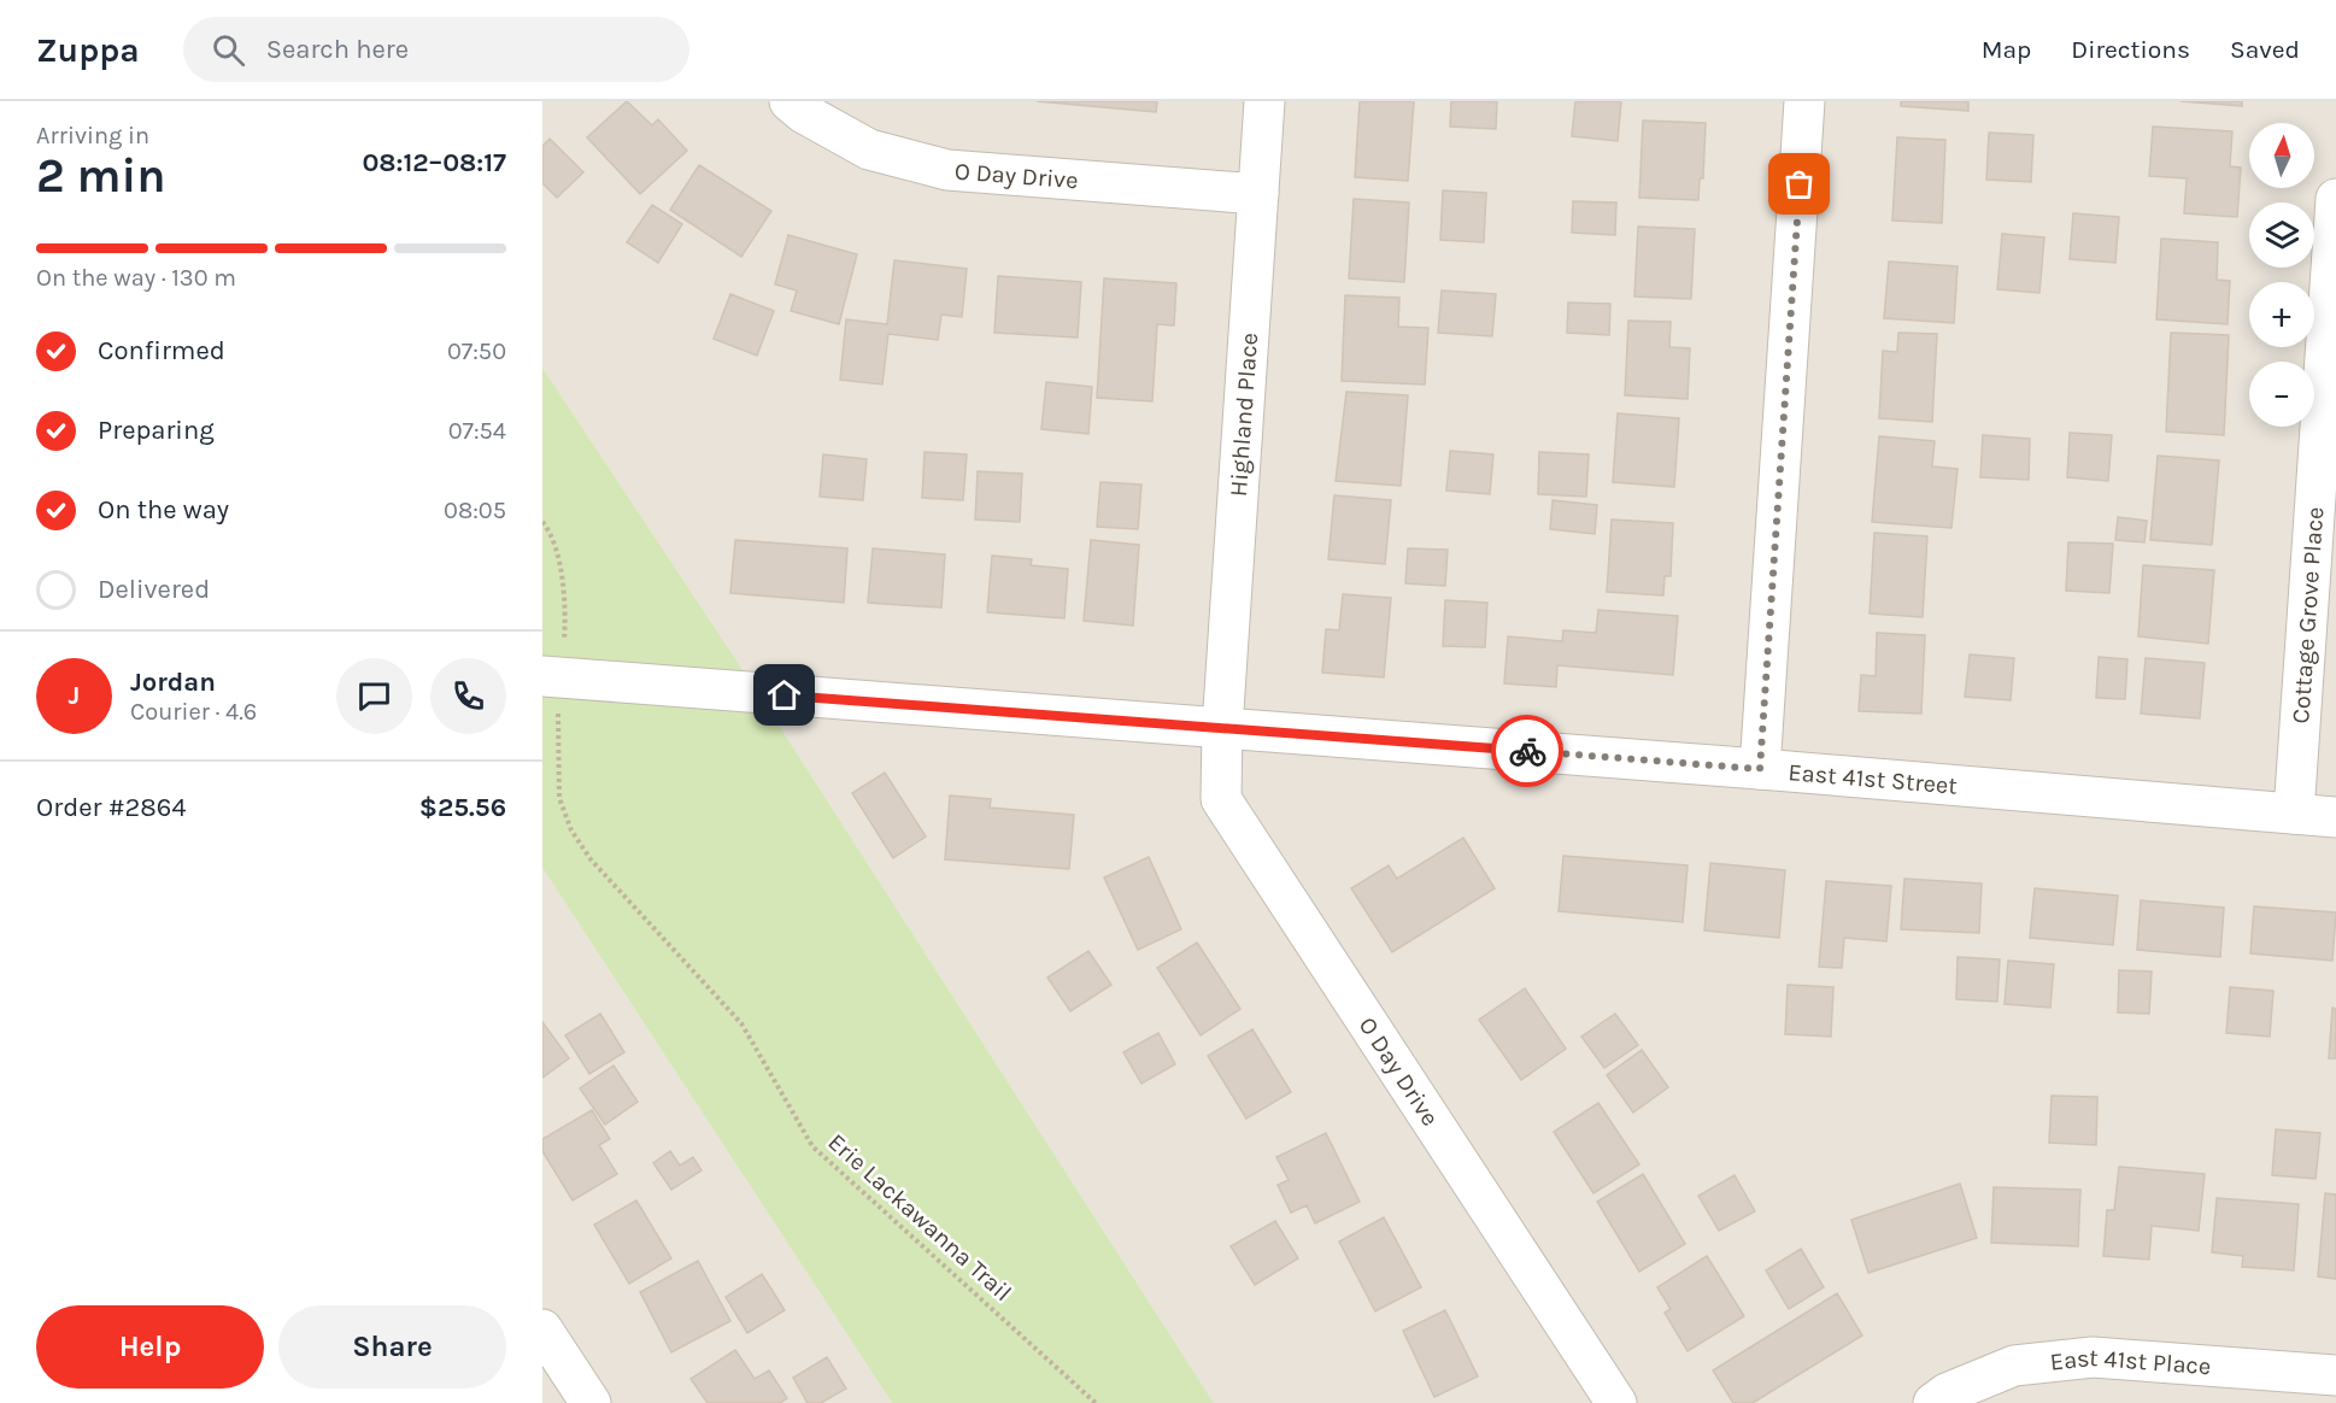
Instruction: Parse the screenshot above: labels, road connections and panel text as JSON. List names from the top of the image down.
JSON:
{
  "streets": {
    "street": [
      "O Day Drive",
      "Highland Place",
      "Cottage Grove Place",
      "East 41st Street",
      "East 41st Place"
    ],
    "path": ["Erie Lackawanna Trail"]
  },
  "crossings": [
    ["O Day Drive", "Highland Place"],
    ["O Day Drive", "East 41st Street"],
    ["Highland Place", "East 41st Street"],
    ["Cottage Grove Place", "East 41st Street"]
  ],
  "north": "top",
  "page": {
    "header": "Zuppa",
    "search": "Search here",
    "nav": ["Map", "Directions", "Saved"],
    "heading": ["2 min", "Arriving in", "08:12–08:17"],
    "panel": [
      "Jordan",
      "Courier · 4.6",
      "Order #2864",
      "$25.56"
    ],
    "map_buttons": ["+", "−"],
    "bar": "On the way · 130 m",
    "list": [
      ["Confirmed", "07:50"],
      ["Preparing", "07:54"],
      ["On the way", "08:05"],
      "Delivered"
    ],
    "round": "J",
    "buttons": ["Help", "Share"]
  }
}
